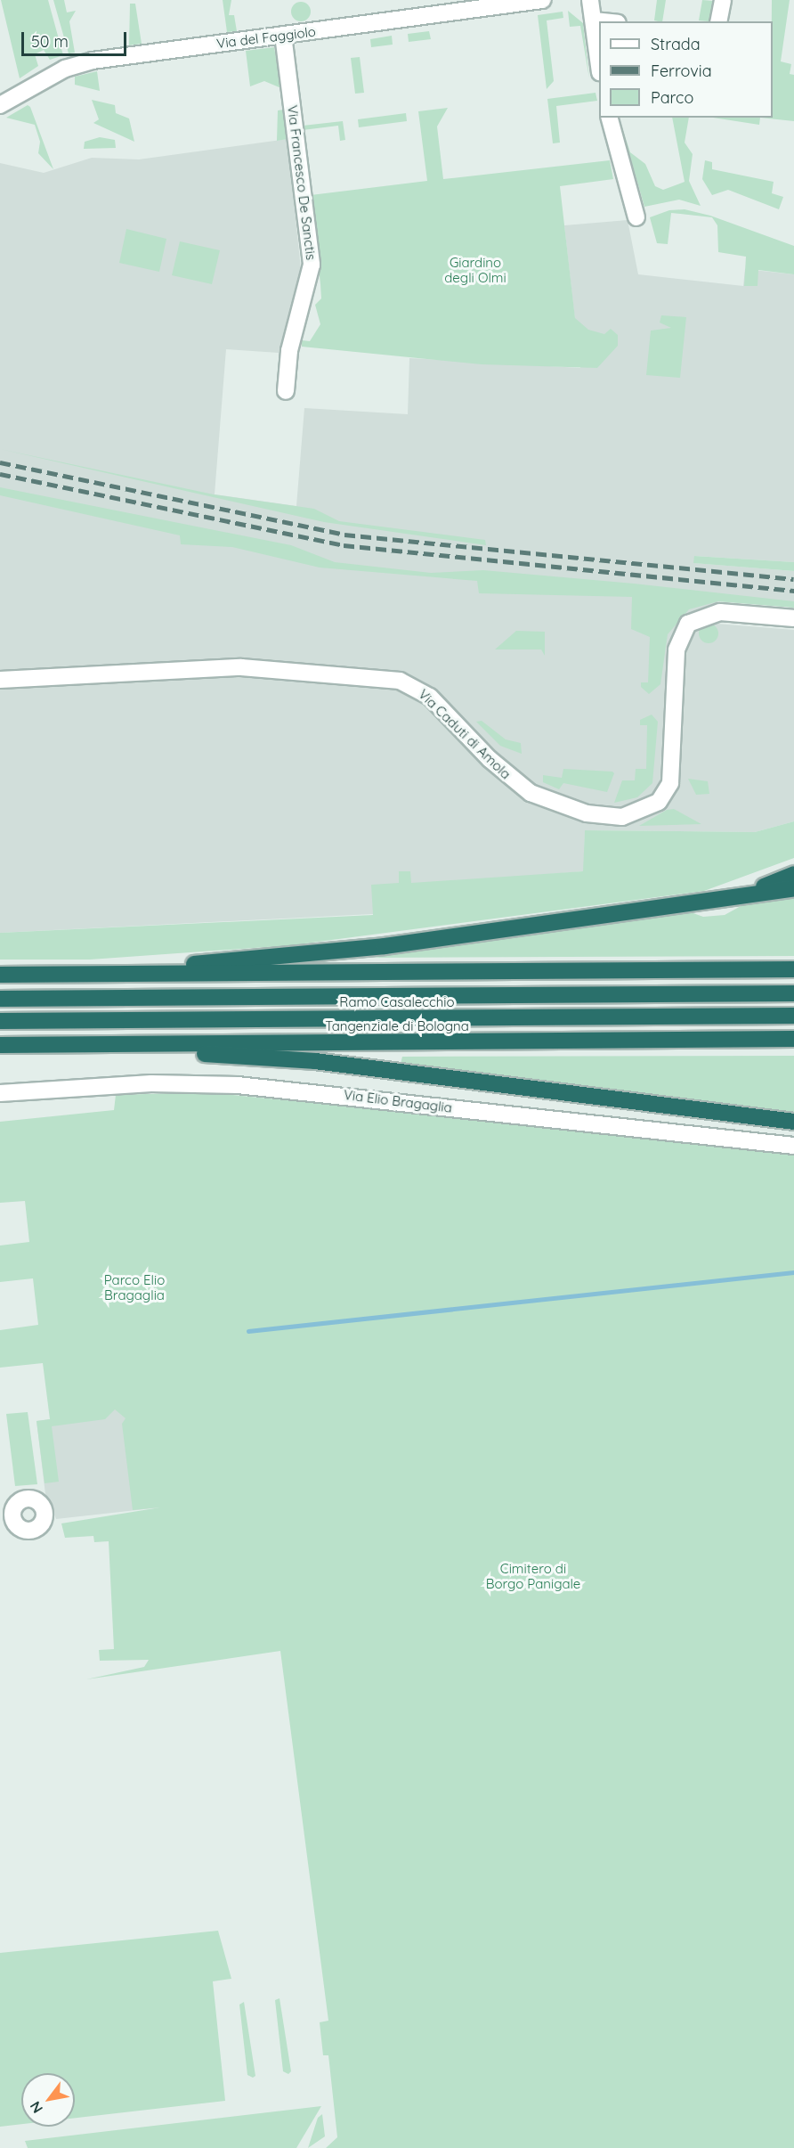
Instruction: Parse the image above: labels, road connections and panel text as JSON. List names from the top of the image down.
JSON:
{
  "streets": {
    "highway": ["Ramo Casalecchio", "Tangenziale di Bologna"],
    "street": [
      "Via del Faggiolo",
      "Via Francesco De Sanctis",
      "Via Caduti di Amola",
      "Via Elio Bragaglia"
    ]
  },
  "crossings": [
    ["Via del Faggiolo", "Via Francesco De Sanctis"]
  ],
  "parks": ["Giardino degli Olmi", "Parco Elio Bragaglia", "Cimitero di Borgo Panigale"],
  "legend": ["Strada", "Ferrovia", "Parco"],
  "scale_bar": "50 m",
  "north": "bottom left"
}
